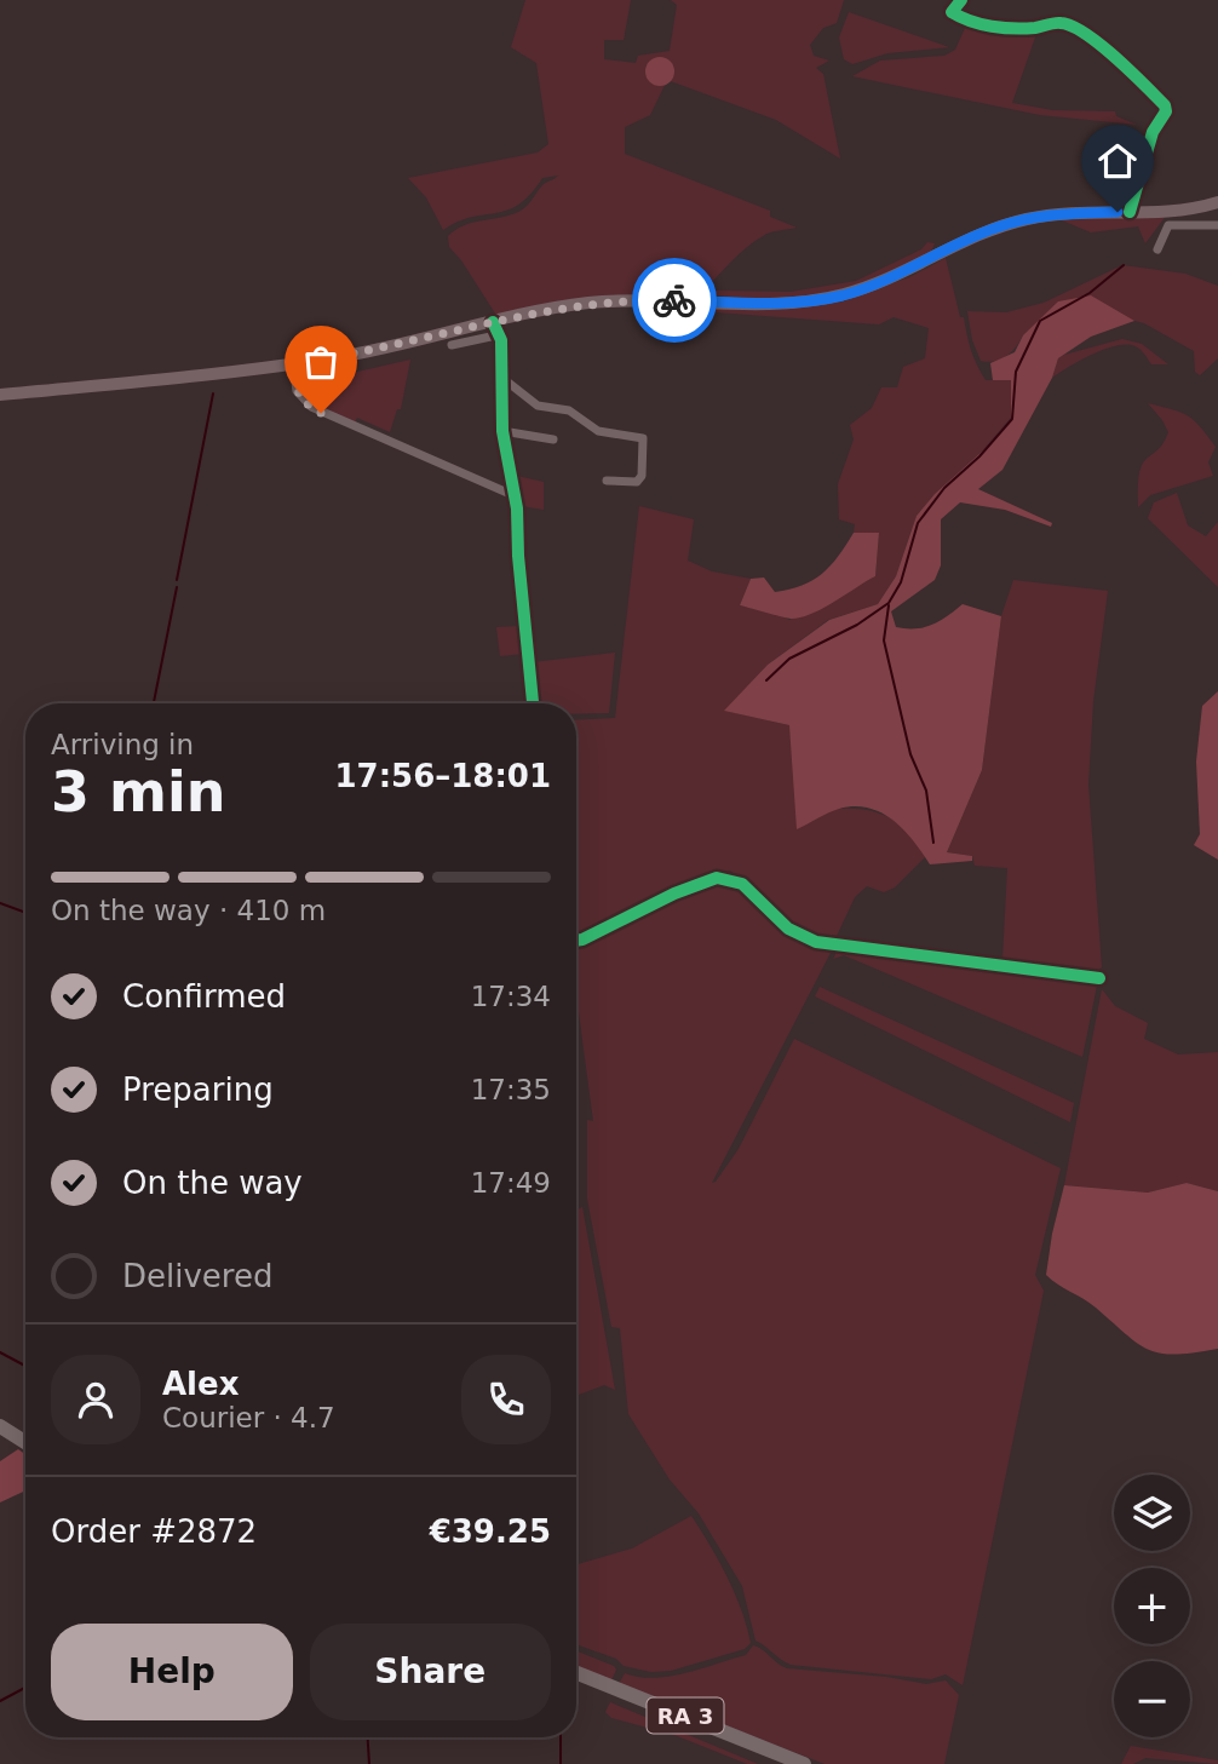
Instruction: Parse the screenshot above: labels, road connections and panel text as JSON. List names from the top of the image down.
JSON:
{
  "streets": {
    "highway": ["RA 3"]
  },
  "page": {
    "heading": ["3 min", "Arriving in", "17:56–18:01"],
    "panel": [
      "Alex",
      "Courier · 4.7",
      "Order #2872",
      "€39.25"
    ],
    "bar": "On the way · 410 m",
    "list": [
      ["Confirmed", "17:34"],
      ["Preparing", "17:35"],
      ["On the way", "17:49"],
      "Delivered"
    ],
    "map_buttons": ["+", "−"],
    "buttons": ["Help", "Share"]
  }
}
